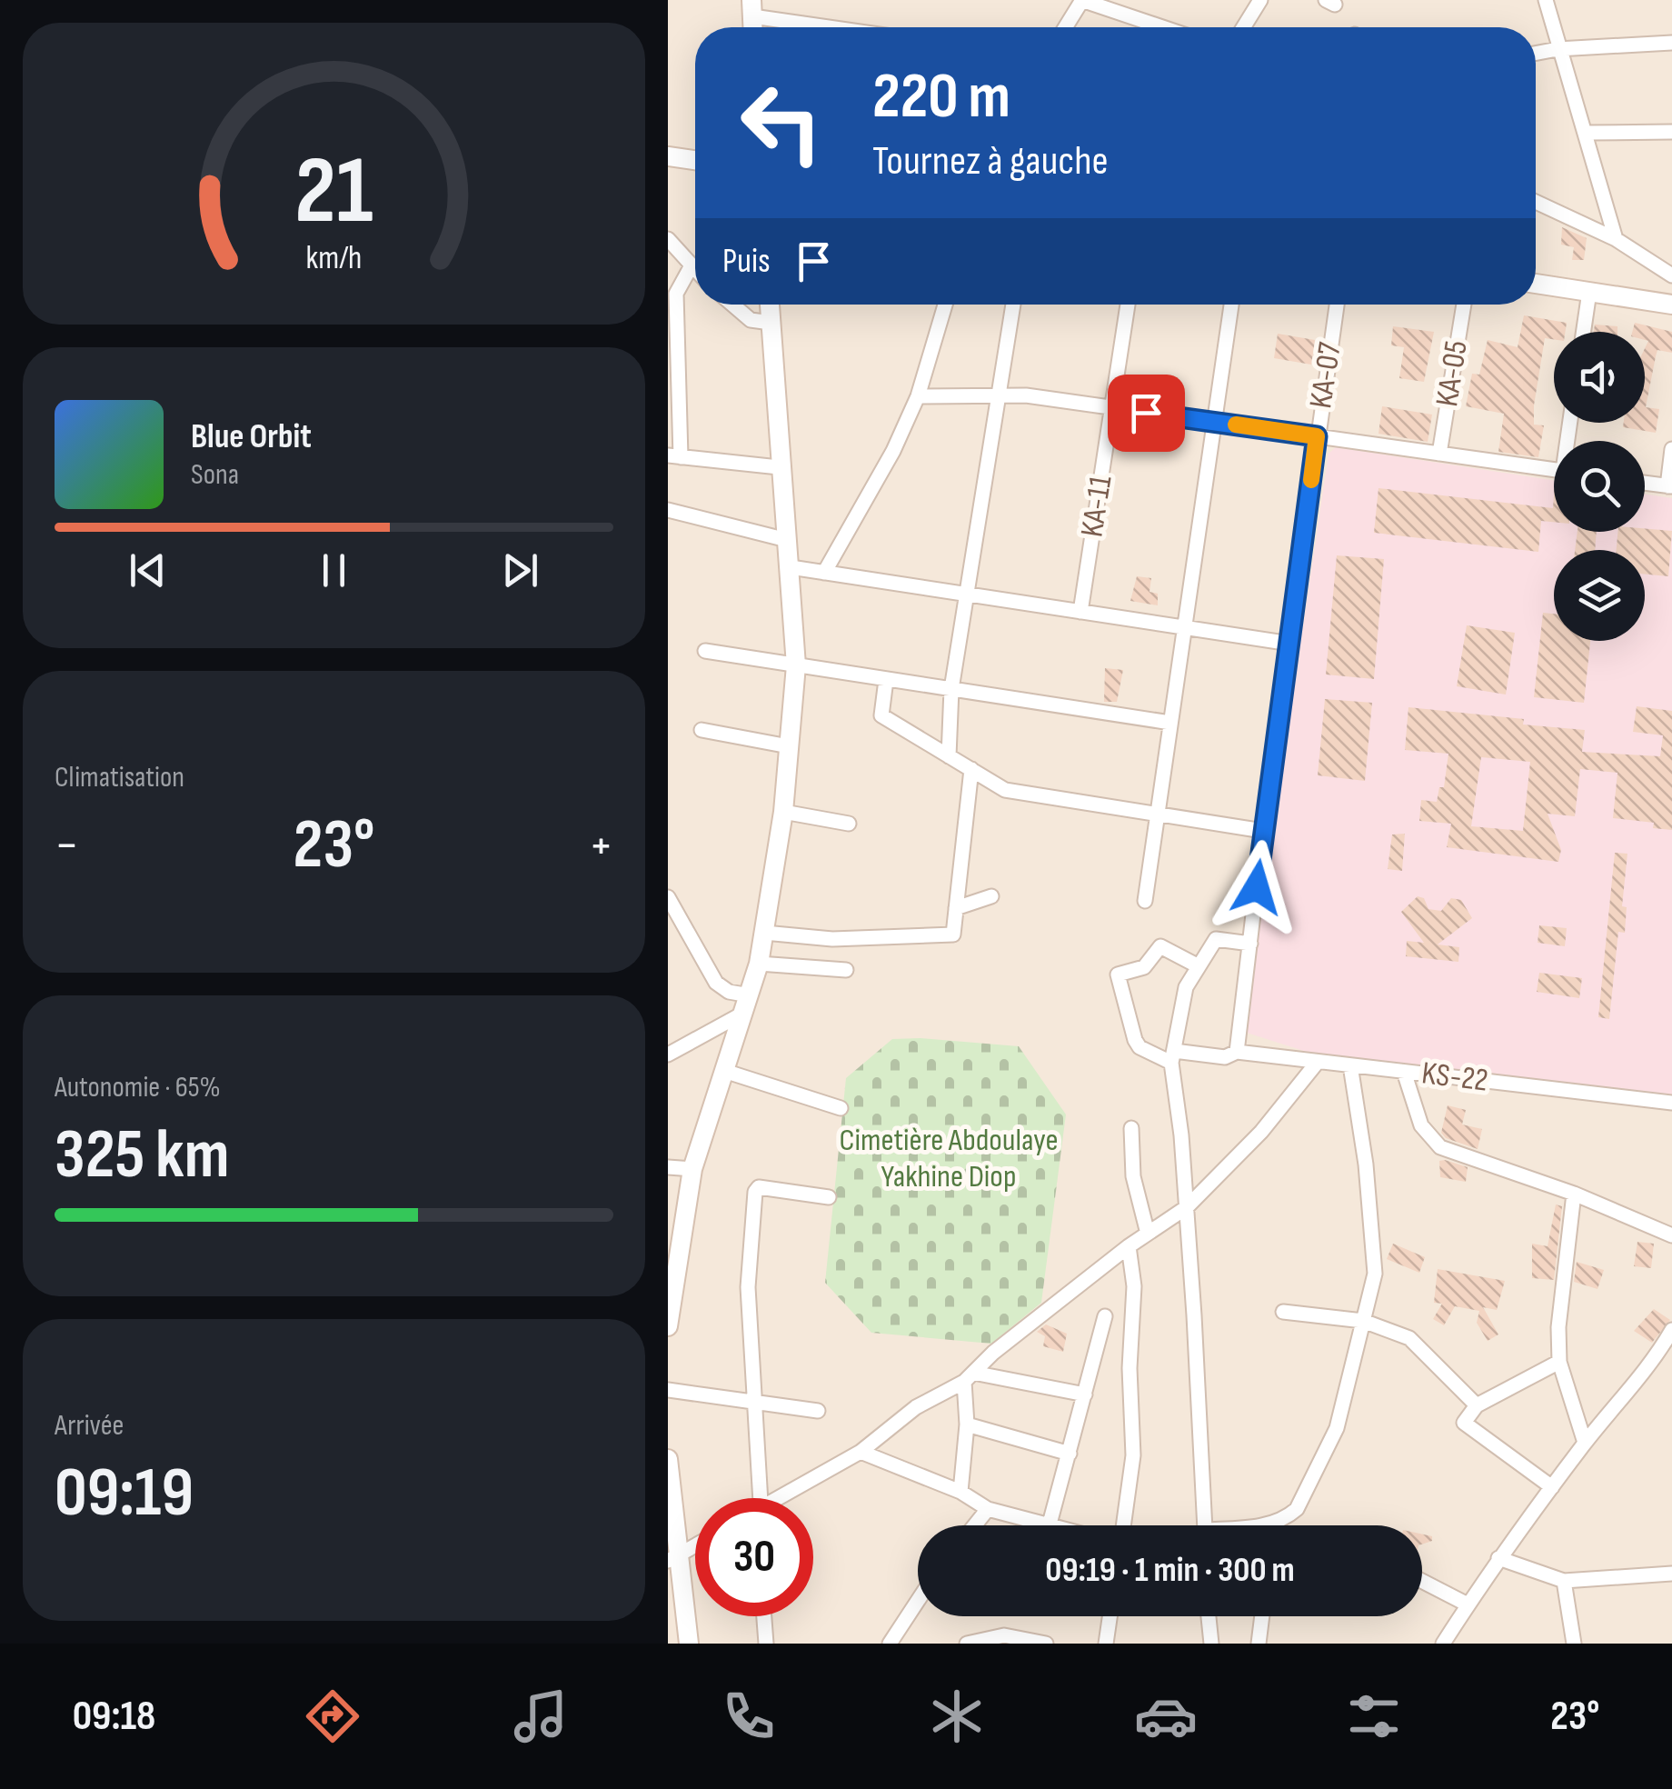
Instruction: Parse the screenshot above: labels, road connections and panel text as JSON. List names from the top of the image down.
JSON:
{
  "streets": {
    "street": [
      "KA-05",
      "KA-07",
      "KA-11",
      "KS-22"
    ]
  },
  "crossings": [
    ["KA-07", "KS-22"]
  ],
  "parks": ["Cimetière Abdoulaye Yakhine Diop"],
  "page": {
    "turn": ["220 m", "Tournez à gauche"],
    "then": "Puis",
    "song": ["Blue Orbit", "Sona"],
    "tile": [
      "Climatisation",
      ["Autonomie · 65%", "325 km"],
      ["Arrivée", "09:19"]
    ],
    "heat": ["−", "23°", "+"],
    "limit": "30",
    "trip": "09:19 · 1 min · 300 m",
    "tabs": ["09:18", "23°"],
    "gauge": ["21", "km/h"]
  }
}
